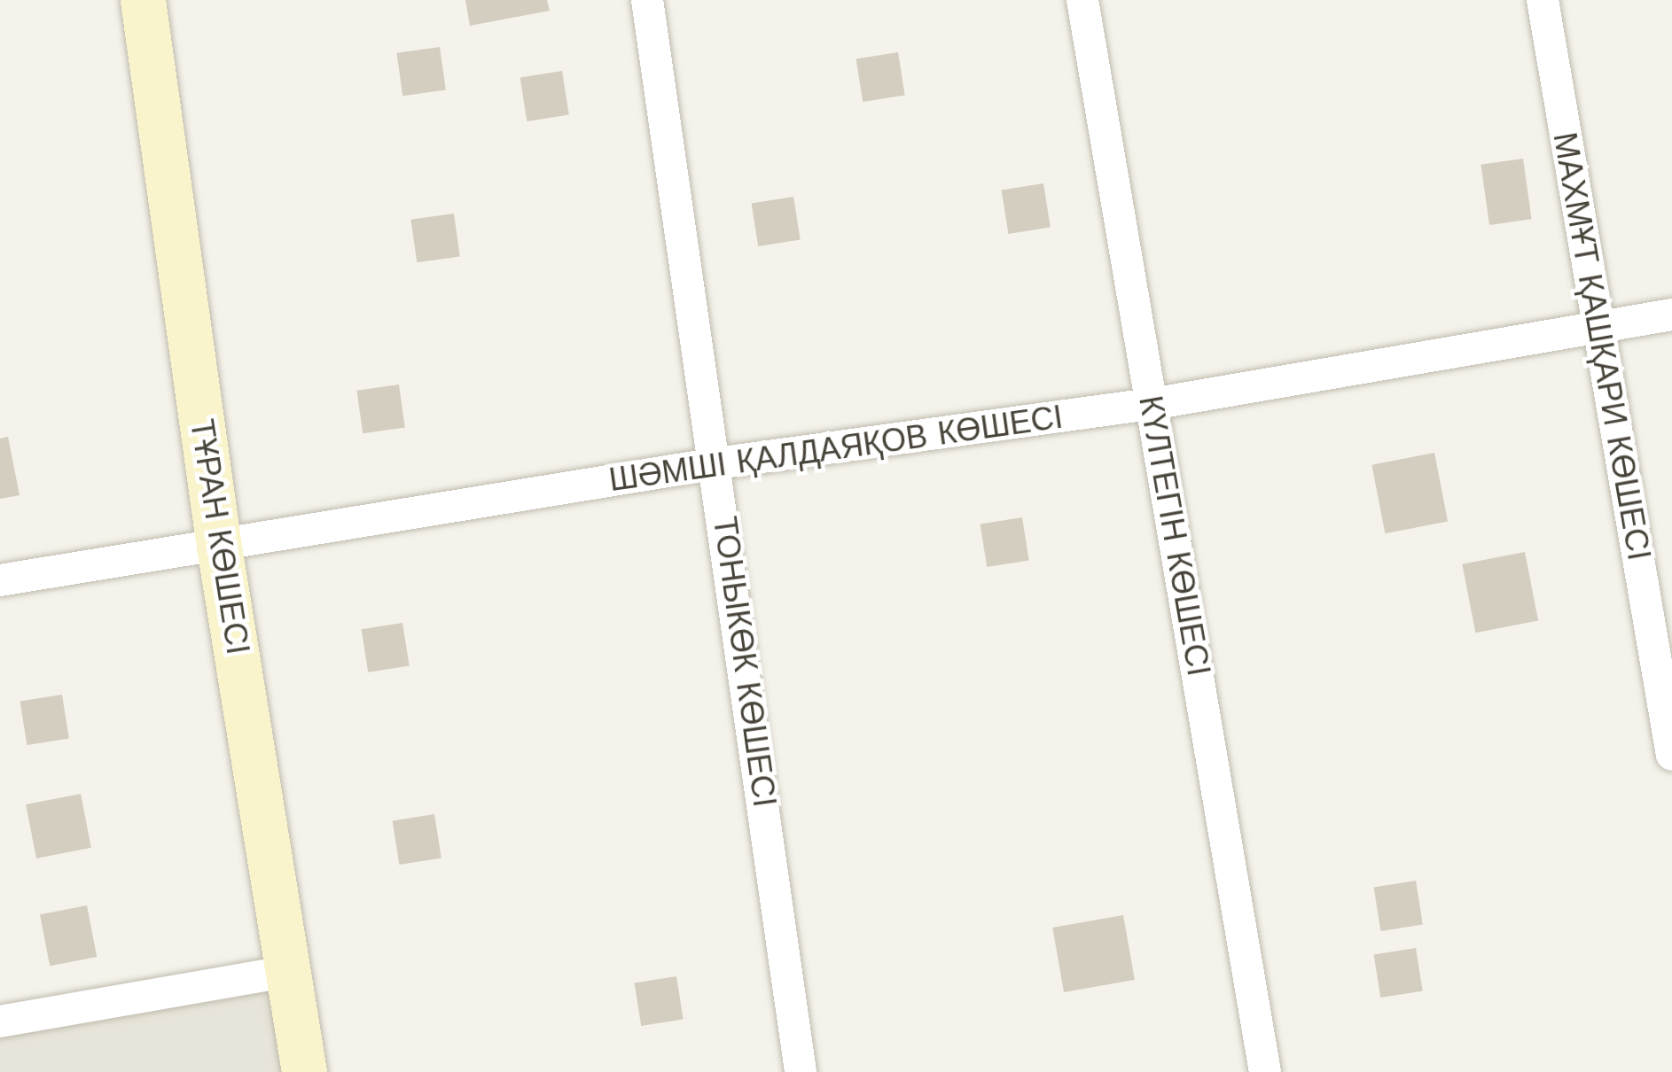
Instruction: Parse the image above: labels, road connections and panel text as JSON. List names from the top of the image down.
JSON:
{
  "streets": {
    "street": [
      "МАХМҰТ ҚАШҚАРИ КӨШЕСІ",
      "ШӘМШІ ҚАЛДАЯҚОВ КӨШЕСІ",
      "КҮЛТЕГІН КӨШЕСІ",
      "ТҰРАН КӨШЕСІ",
      "ТОНЫКӨК КӨШЕСІ"
    ]
  },
  "crossings": [
    ["МАХМҰТ ҚАШҚАРИ КӨШЕСІ", "ШӘМШІ ҚАЛДАЯҚОВ КӨШЕСІ"],
    ["ШӘМШІ ҚАЛДАЯҚОВ КӨШЕСІ", "КҮЛТЕГІН КӨШЕСІ"],
    ["ШӘМШІ ҚАЛДАЯҚОВ КӨШЕСІ", "ТҰРАН КӨШЕСІ"],
    ["ШӘМШІ ҚАЛДАЯҚОВ КӨШЕСІ", "ТОНЫКӨК КӨШЕСІ"]
  ]
}
